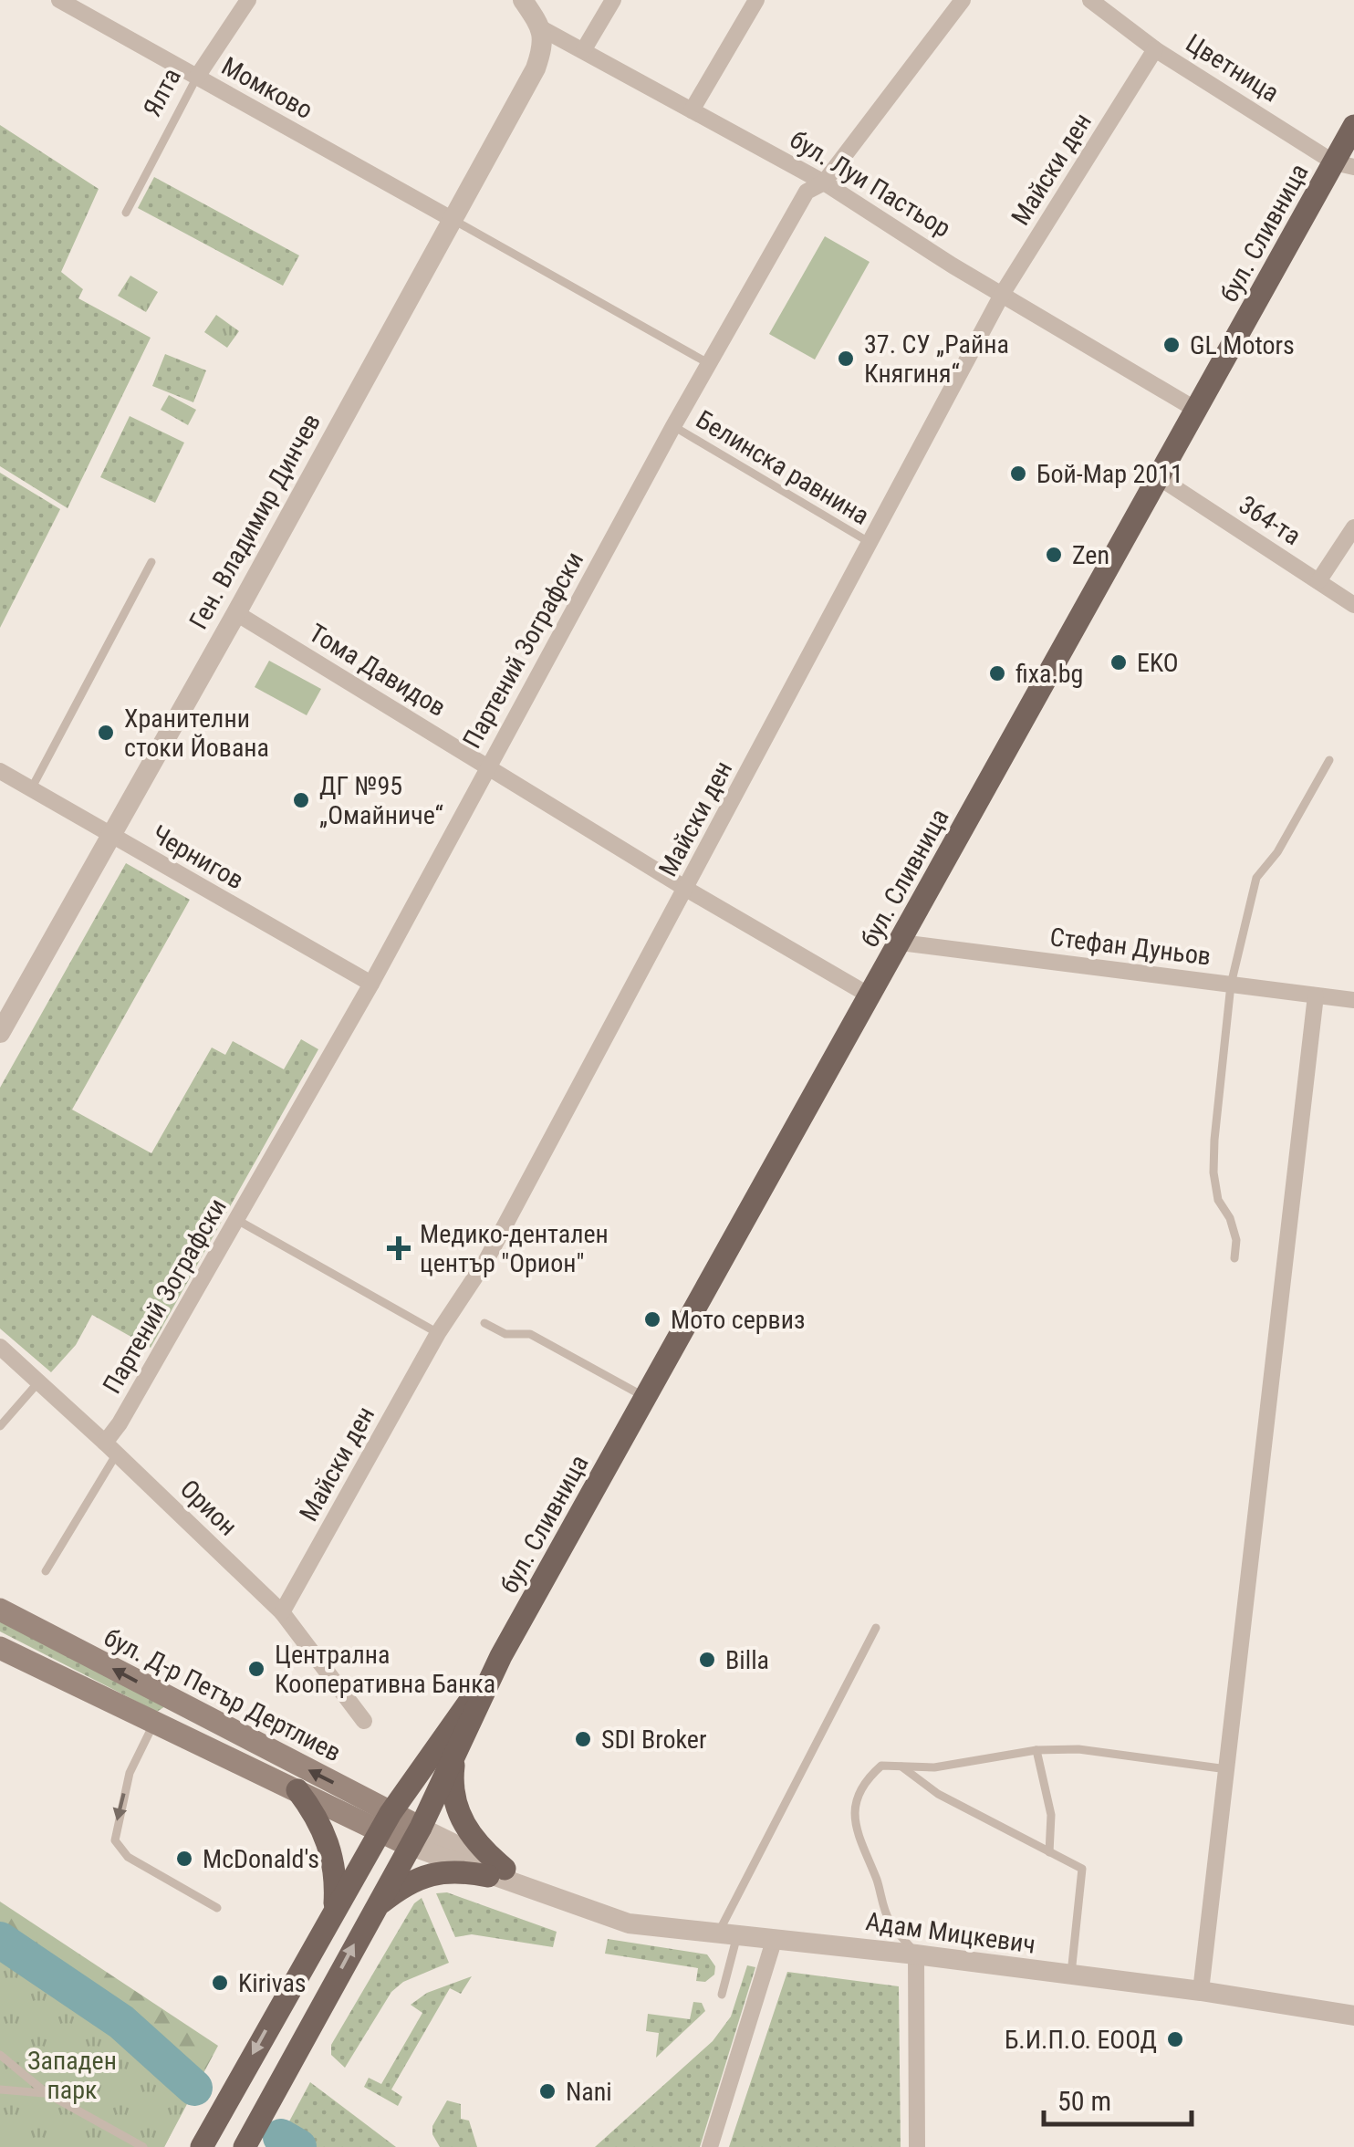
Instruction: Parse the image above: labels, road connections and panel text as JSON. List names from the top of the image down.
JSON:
{
  "streets": {
    "main road": ["бул. Сливница", "бул. Д-р Петър Дертлиев"],
    "street": [
      "Цветница",
      "Момково",
      "Ялта",
      "Майски ден",
      "бул. Луи Пастьор",
      "364-та",
      "Ген. Владимир Динчев",
      "Партений Зографски",
      "Тома Давидов",
      "Чернигов",
      "Стефан Дуньов",
      "Орион",
      "Адам Мицкевич"
    ],
    "lane": ["Белинска равнина"]
  },
  "crossings": [
    ["Цветница", "Майски ден"],
    ["Цветница", "бул. Сливница"],
    ["Момково", "Ялта"],
    ["Момково", "Ген. Владимир Динчев"],
    ["Майски ден", "бул. Луи Пастьор"],
    ["Майски ден", "Белинска равнина"],
    ["Майски ден", "Тома Давидов"],
    ["Майски ден", "Орион"],
    ["бул. Луи Пастьор", "бул. Сливница"],
    ["бул. Луи Пастьор", "Ген. Владимир Динчев"],
    ["бул. Луи Пастьор", "Партений Зографски"],
    ["бул. Сливница", "364-та"],
    ["бул. Сливница", "Тома Давидов"],
    ["бул. Сливница", "Стефан Дуньов"],
    ["бул. Сливница", "бул. Д-р Петър Дертлиев"],
    ["бул. Сливница", "Адам Мицкевич"],
    ["Белинска равнина", "Партений Зографски"],
    ["Ген. Владимир Динчев", "Тома Давидов"],
    ["Ген. Владимир Динчев", "Чернигов"],
    ["Партений Зографски", "Тома Давидов"],
    ["Партений Зографски", "Чернигов"],
    ["Партений Зографски", "Орион"],
    ["бул. Д-р Петър Дертлиев", "Адам Мицкевич"]
  ],
  "parks": ["Западен парк"],
  "places": {
    "other": [
      "GL Motors",
      "37. СУ „Райна Княгиня“",
      "Бой-Мар 2011",
      "Zen",
      "EKO",
      "fixa.bg",
      "Хранителни стоки Йована",
      "ДГ №95 „Омайниче“",
      "Мото сервиз",
      "Billa",
      "Централна Кооперативна Банка",
      "SDI Broker",
      "McDonald's",
      "Kirivas",
      "Б.И.П.О. ЕООД",
      "Nani"
    ],
    "health": ["Медико-дентален център \"Орион\""]
  },
  "scale_bar": "50 m"
}
